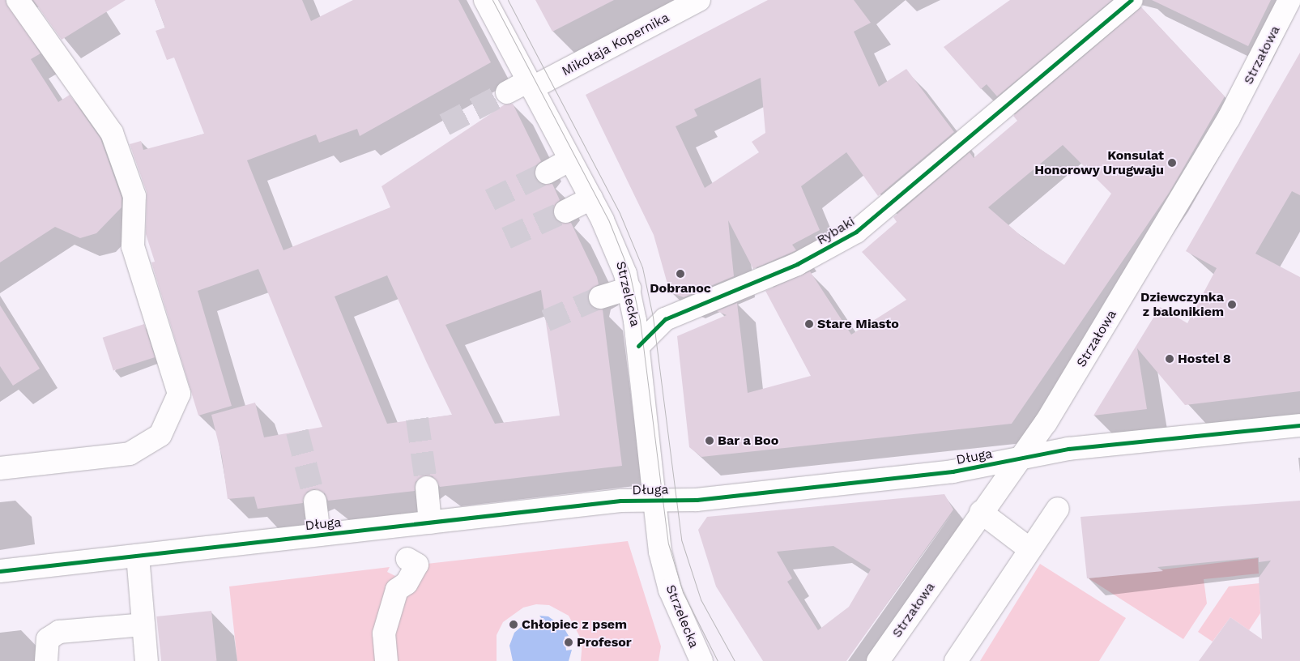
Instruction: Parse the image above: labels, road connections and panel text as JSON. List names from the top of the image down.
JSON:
{
  "streets": {
    "street": [
      "Mikołaja Kopernika",
      "Strzałowa",
      "Rybaki",
      "Strzelecka",
      "Długa"
    ]
  },
  "crossings": [
    ["Mikołaja Kopernika", "Strzelecka"],
    ["Strzałowa", "Długa"],
    ["Rybaki", "Strzelecka"],
    ["Strzelecka", "Długa"]
  ],
  "places": [
    "Konsulat Honorowy Urugwaju",
    "Dobranoc",
    "Dziewczynka z balonikiem",
    "Stare Miasto",
    "Hostel 8",
    "Bar a Boo",
    "Chłopiec z psem",
    "Profesor"
  ]
}
